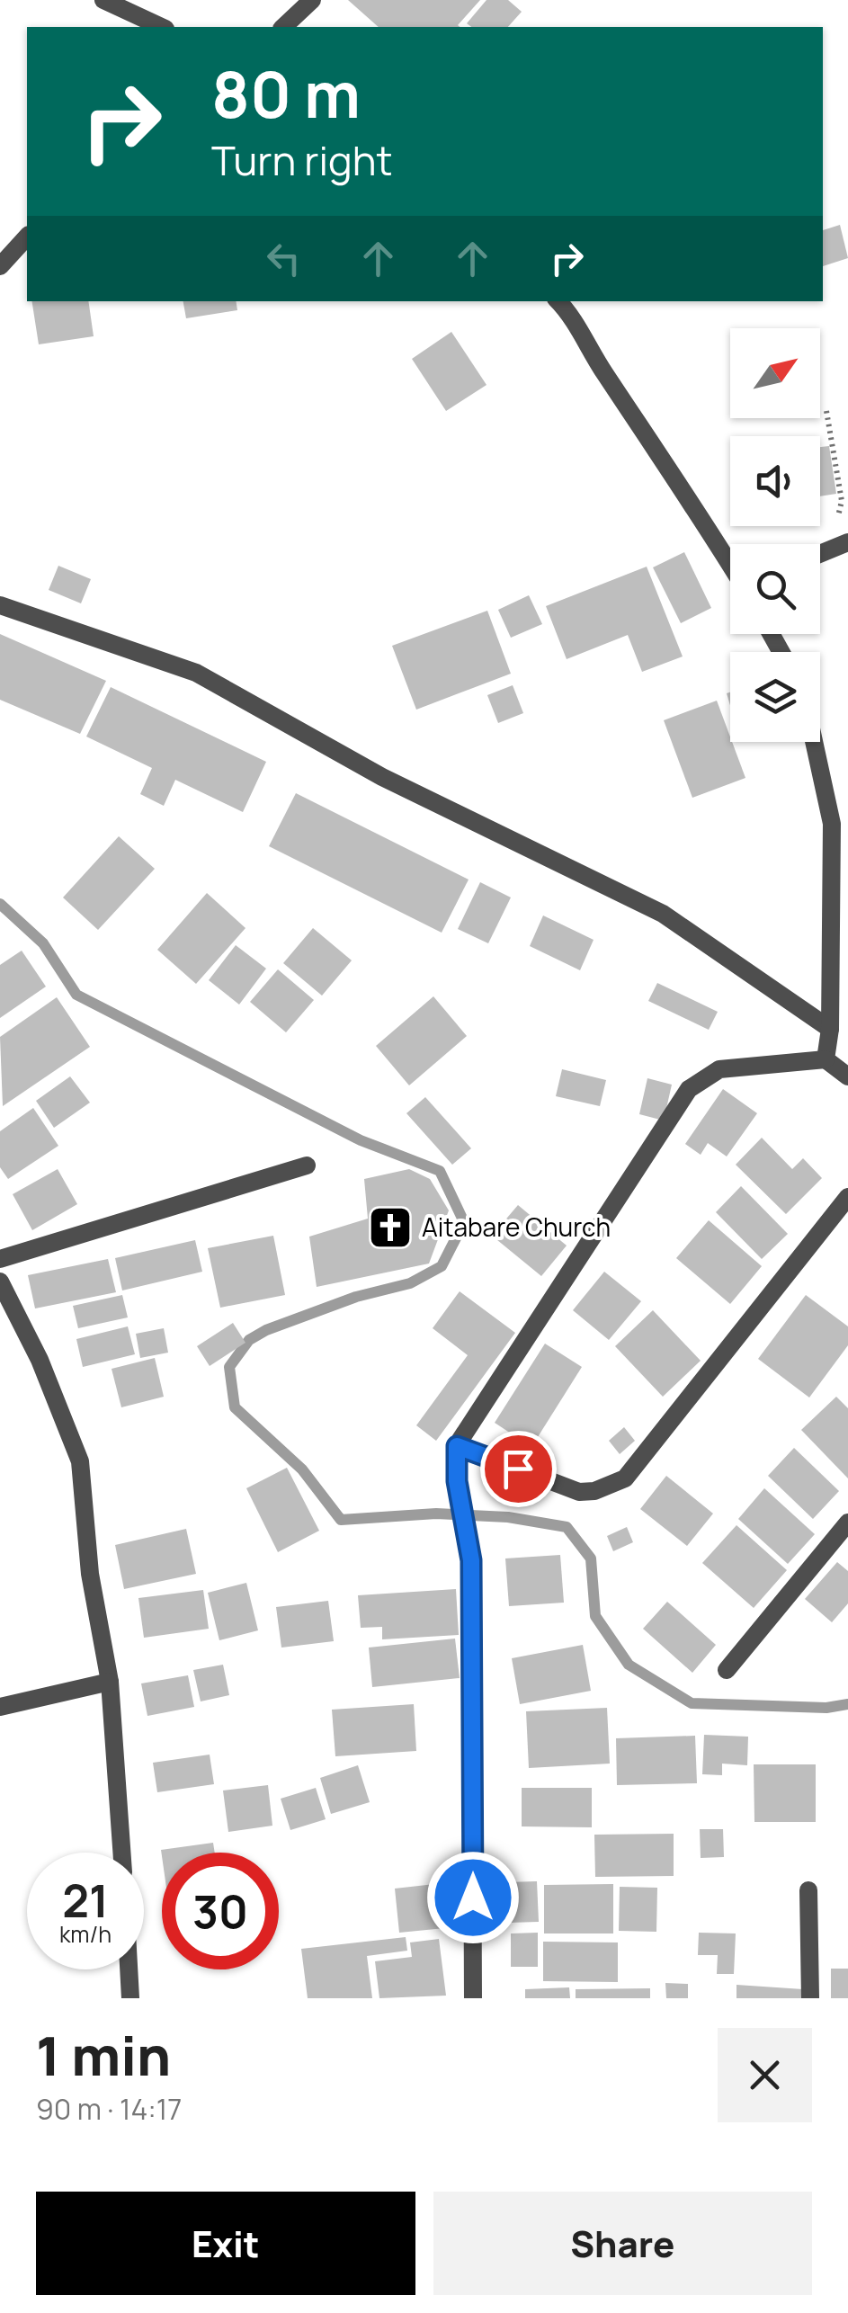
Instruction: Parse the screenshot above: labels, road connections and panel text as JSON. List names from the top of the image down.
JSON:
{
  "places": {
    "church": ["Aitabare Church"]
  },
  "north": "top right",
  "page": {
    "turn": ["80 m", "Turn right"],
    "speed": "21 km/h",
    "limit": "30",
    "heading": ["1 min", "90 m · 14:17"],
    "buttons": ["Exit", "Share"]
  }
}
